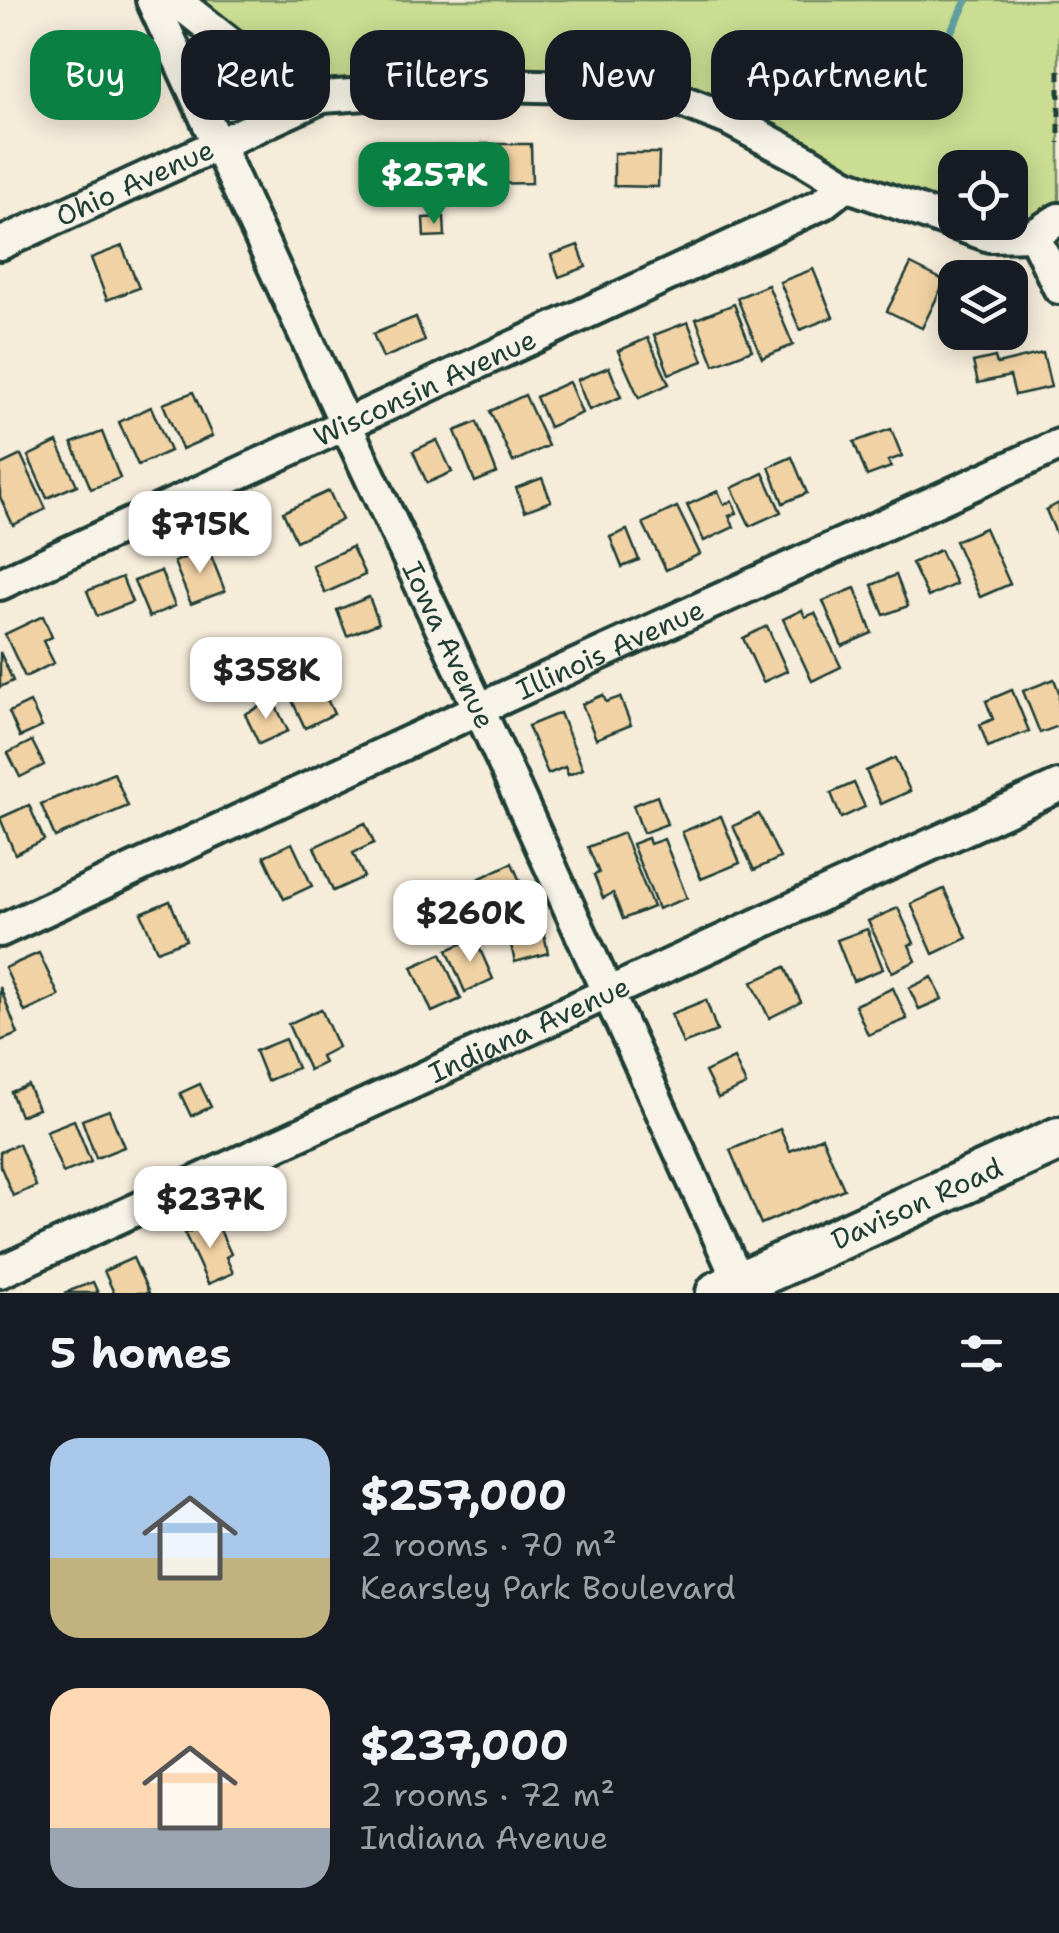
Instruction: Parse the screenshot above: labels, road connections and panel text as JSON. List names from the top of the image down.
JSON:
{
  "streets": {
    "main road": ["Davison Road"],
    "street": [
      "Ohio Avenue",
      "Wisconsin Avenue",
      "Iowa Avenue",
      "Illinois Avenue",
      "Indiana Avenue"
    ]
  },
  "crossings": [
    ["Ohio Avenue", "Iowa Avenue"],
    ["Wisconsin Avenue", "Iowa Avenue"],
    ["Iowa Avenue", "Illinois Avenue"],
    ["Iowa Avenue", "Indiana Avenue"],
    ["Iowa Avenue", "Davison Road"]
  ],
  "page": {
    "chip": [
      "Buy",
      "Rent",
      "Filters",
      "New",
      "Apartment"
    ],
    "price": [
      "$257K",
      "$715K",
      "$358K",
      "$260K",
      "$237K"
    ],
    "heading": "5 homes",
    "list": [
      {
        "name": "$257,000",
        "note": "2 rooms · 70 m² · Kearsley Park Boulevard"
      },
      {
        "name": "$237,000",
        "note": "2 rooms · 72 m² · Indiana Avenue"
      }
    ]
  }
}
